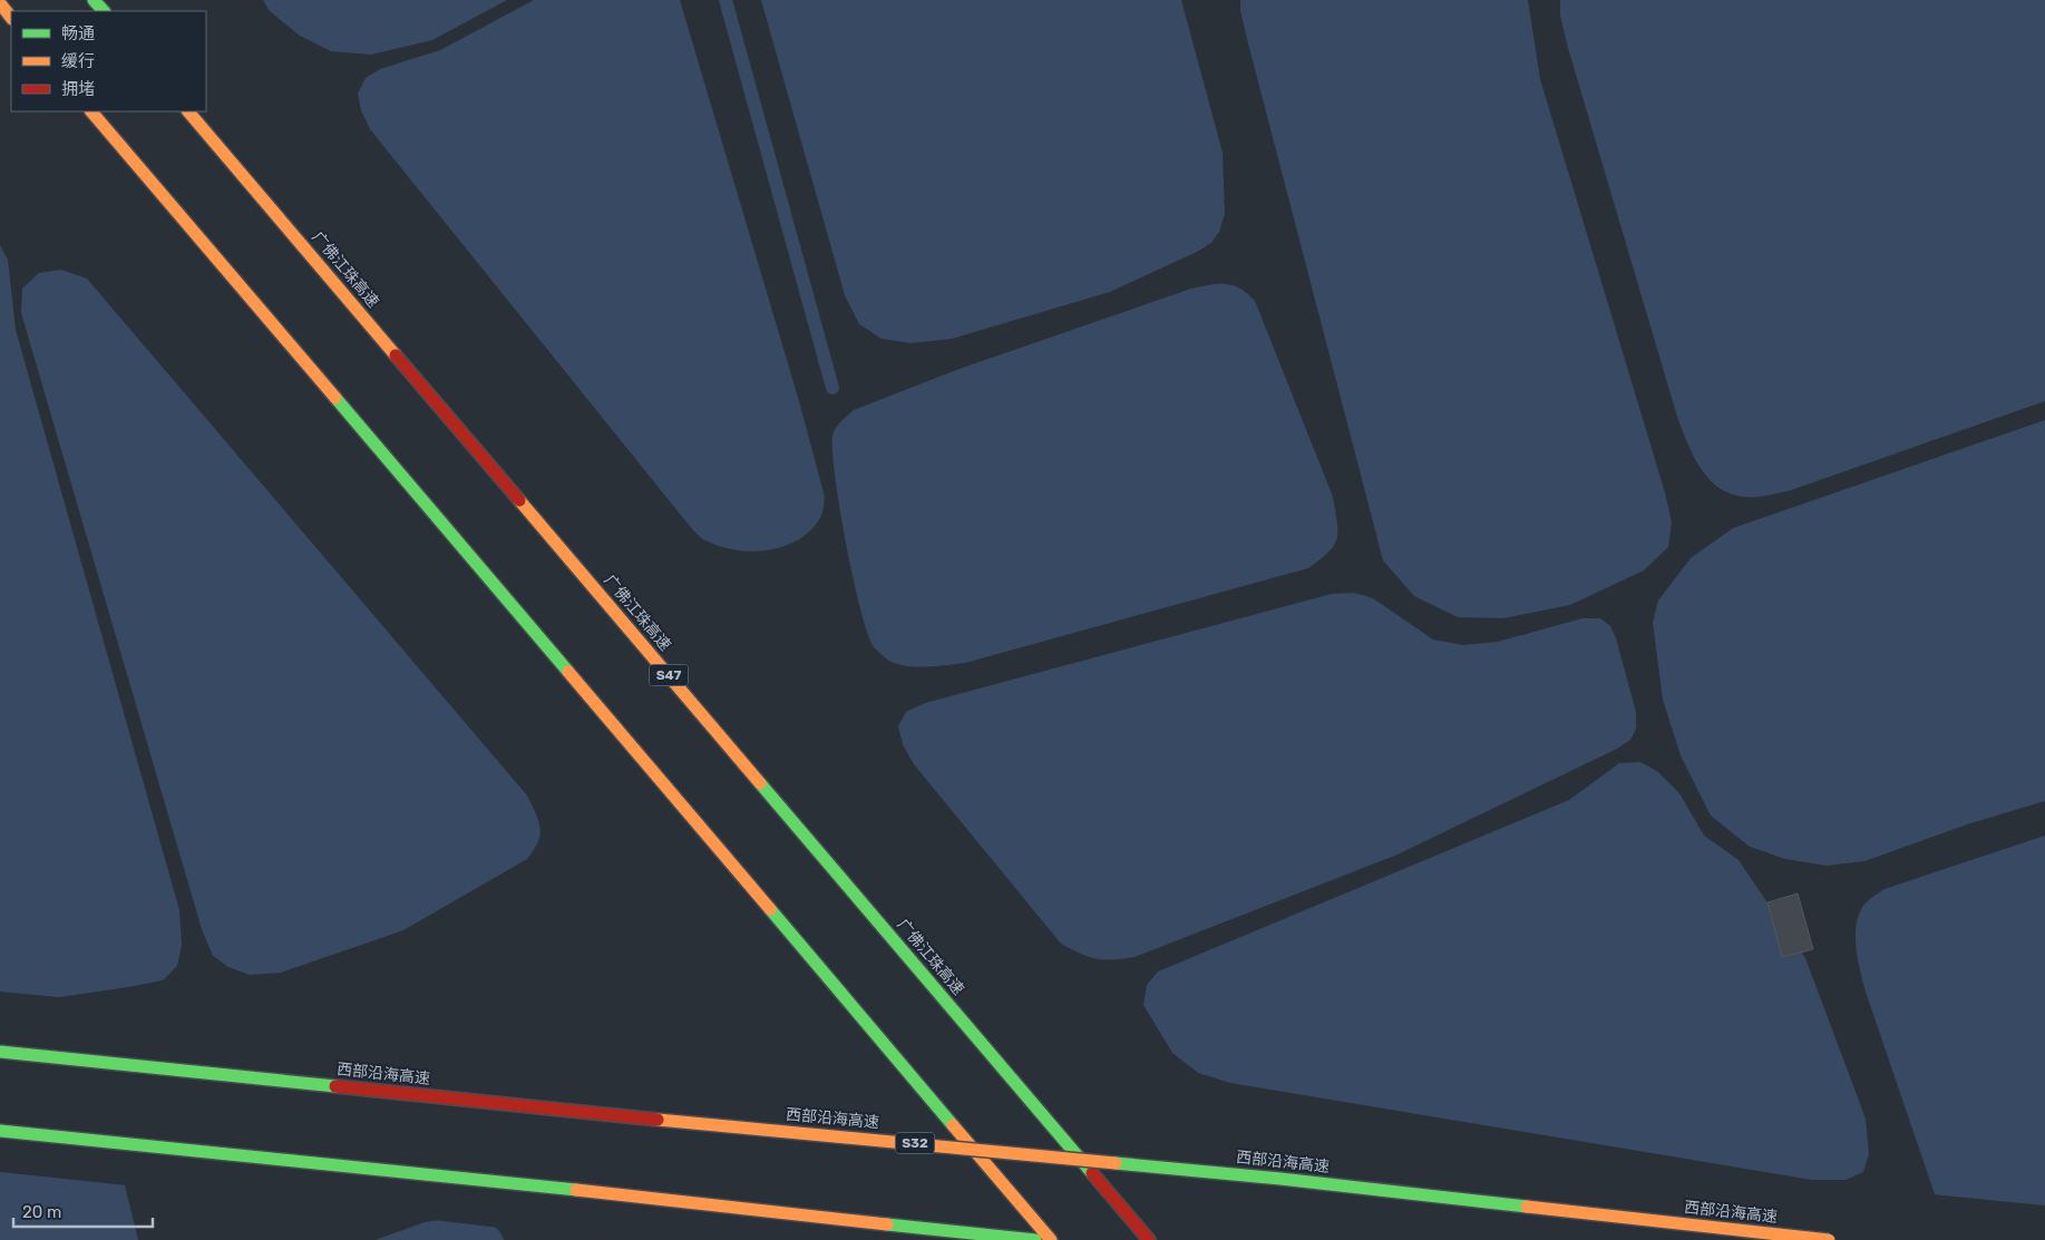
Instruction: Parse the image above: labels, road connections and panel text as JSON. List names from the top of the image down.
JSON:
{
  "streets": {
    "highway": [
      "广佛江珠高速",
      "S47",
      "西部沿海高速",
      "S32"
    ]
  },
  "legend": ["畅通", "缓行", "拥堵"],
  "scale_bar": "20 m"
}
